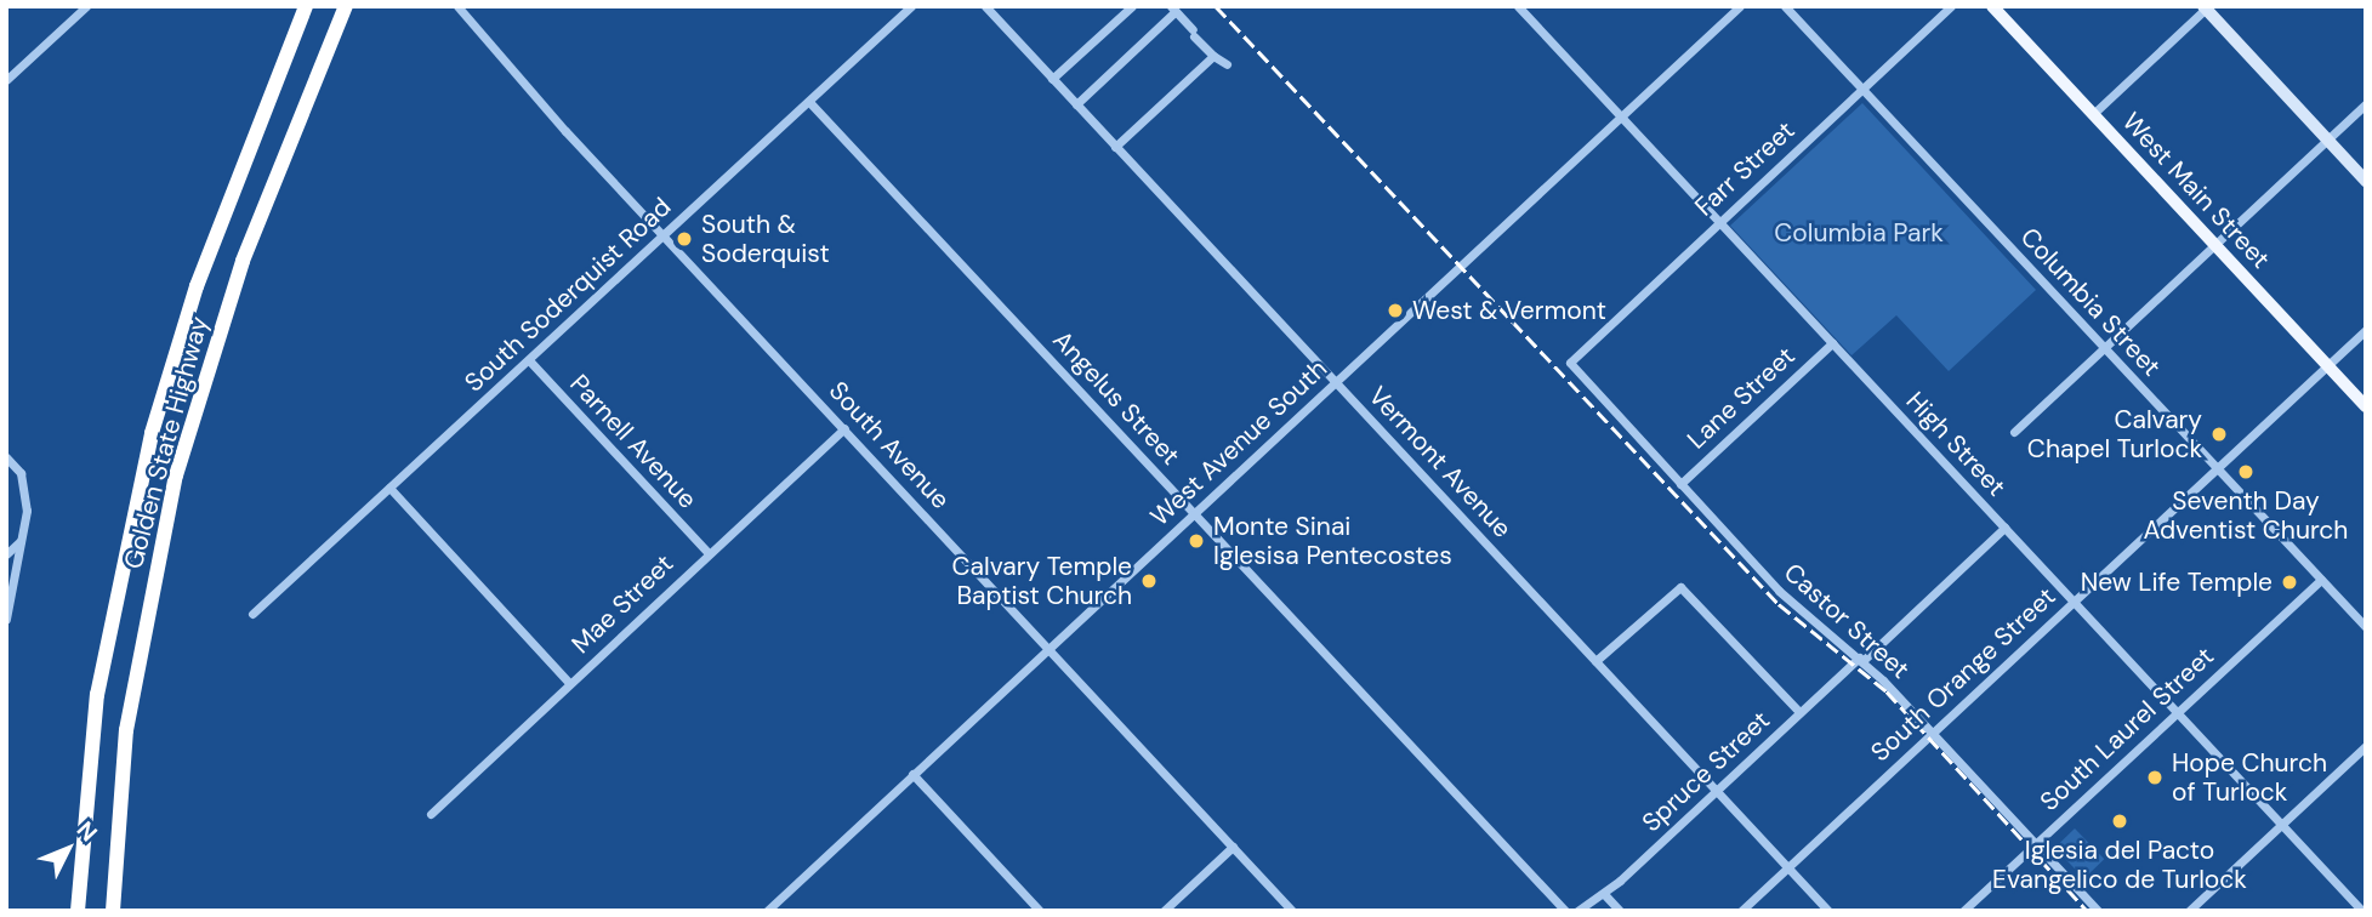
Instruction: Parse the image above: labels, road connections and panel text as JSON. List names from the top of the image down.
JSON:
{
  "streets": {
    "highway": ["Golden State Highway"],
    "main road": ["West Main Street"],
    "street": [
      "Farr Street",
      "South Soderquist Road",
      "Columbia Street",
      "Angelus Street",
      "Lane Street",
      "Parnell Avenue",
      "West Avenue South",
      "High Street",
      "South Avenue",
      "Vermont Avenue",
      "Mae Street",
      "Castor Street",
      "South Orange Street",
      "South Laurel Street",
      "Spruce Street"
    ]
  },
  "crossings": [
    ["Farr Street", "Columbia Street"],
    ["Farr Street", "High Street"],
    ["Farr Street", "Castor Street"],
    ["West Main Street", "South Orange Street"],
    ["South Soderquist Road", "Angelus Street"],
    ["South Soderquist Road", "Parnell Avenue"],
    ["South Soderquist Road", "South Avenue"],
    ["Columbia Street", "South Orange Street"],
    ["Columbia Street", "South Laurel Street"],
    ["Angelus Street", "West Avenue South"],
    ["Lane Street", "High Street"],
    ["Lane Street", "Castor Street"],
    ["Parnell Avenue", "Mae Street"],
    ["West Avenue South", "High Street"],
    ["West Avenue South", "South Avenue"],
    ["West Avenue South", "Vermont Avenue"],
    ["High Street", "South Orange Street"],
    ["High Street", "South Laurel Street"],
    ["High Street", "Spruce Street"],
    ["South Avenue", "Mae Street"],
    ["Vermont Avenue", "South Orange Street"],
    ["Vermont Avenue", "Spruce Street"],
    ["Castor Street", "South Orange Street"],
    ["Castor Street", "South Laurel Street"],
    ["Castor Street", "Spruce Street"]
  ],
  "parks": ["Columbia Park"],
  "places": [
    "South & Soderquist",
    "West & Vermont",
    "Calvary Chapel Turlock",
    "Seventh Day Adventist Church",
    "Monte Sinai Iglesisa Pentecostes",
    "Calvary Temple Baptist Church",
    "New Life Temple",
    "Hope Church of Turlock",
    "Iglesia del Pacto Evangelico de Turlock"
  ],
  "north": "top right"
}
